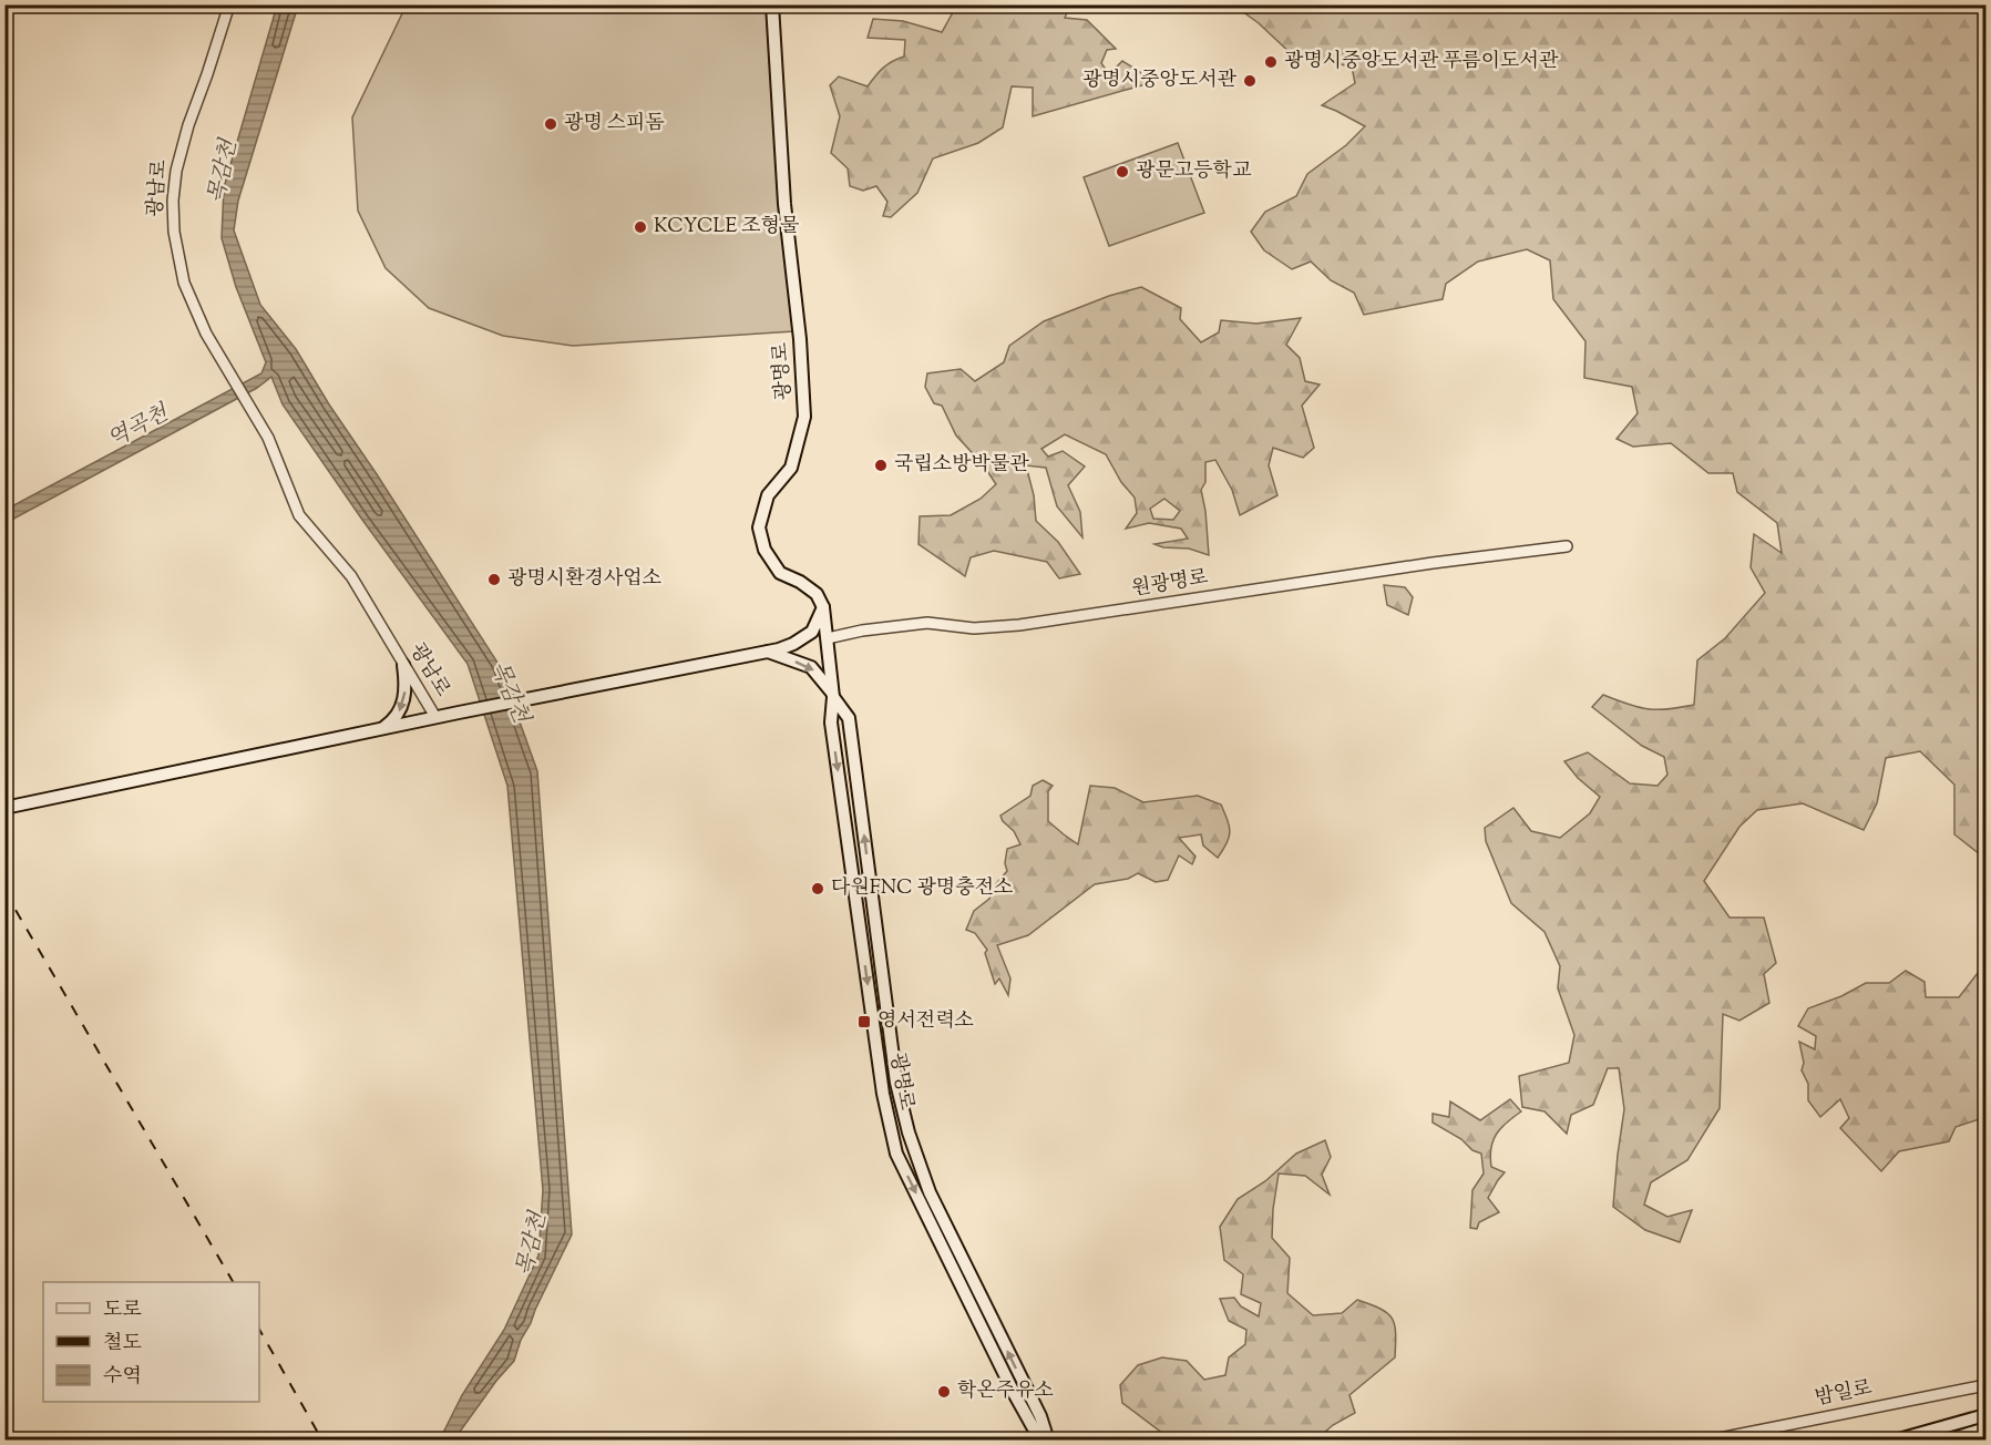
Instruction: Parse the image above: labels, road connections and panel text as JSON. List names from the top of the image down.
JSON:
{
  "streets": {
    "main road": ["광명로", "원광명로"],
    "street": ["광남로", "밤일로"]
  },
  "crossings": [
    ["광남로", "원광명로"],
    ["광명로", "원광명로"]
  ],
  "water": ["목감천", "역곡천"],
  "places": {
    "other": [
      "광명시중앙도서관 푸름이도서관",
      "광명시중앙도서관",
      "광명 스피돔",
      "광문고등학교",
      "KCYCLE 조형물",
      "국립소방박물관",
      "광명시환경사업소",
      "다원FNC 광명충전소",
      "학온주유소"
    ],
    "transit": ["영서전력소"]
  },
  "legend": ["도로", "철도", "수역"]
}
